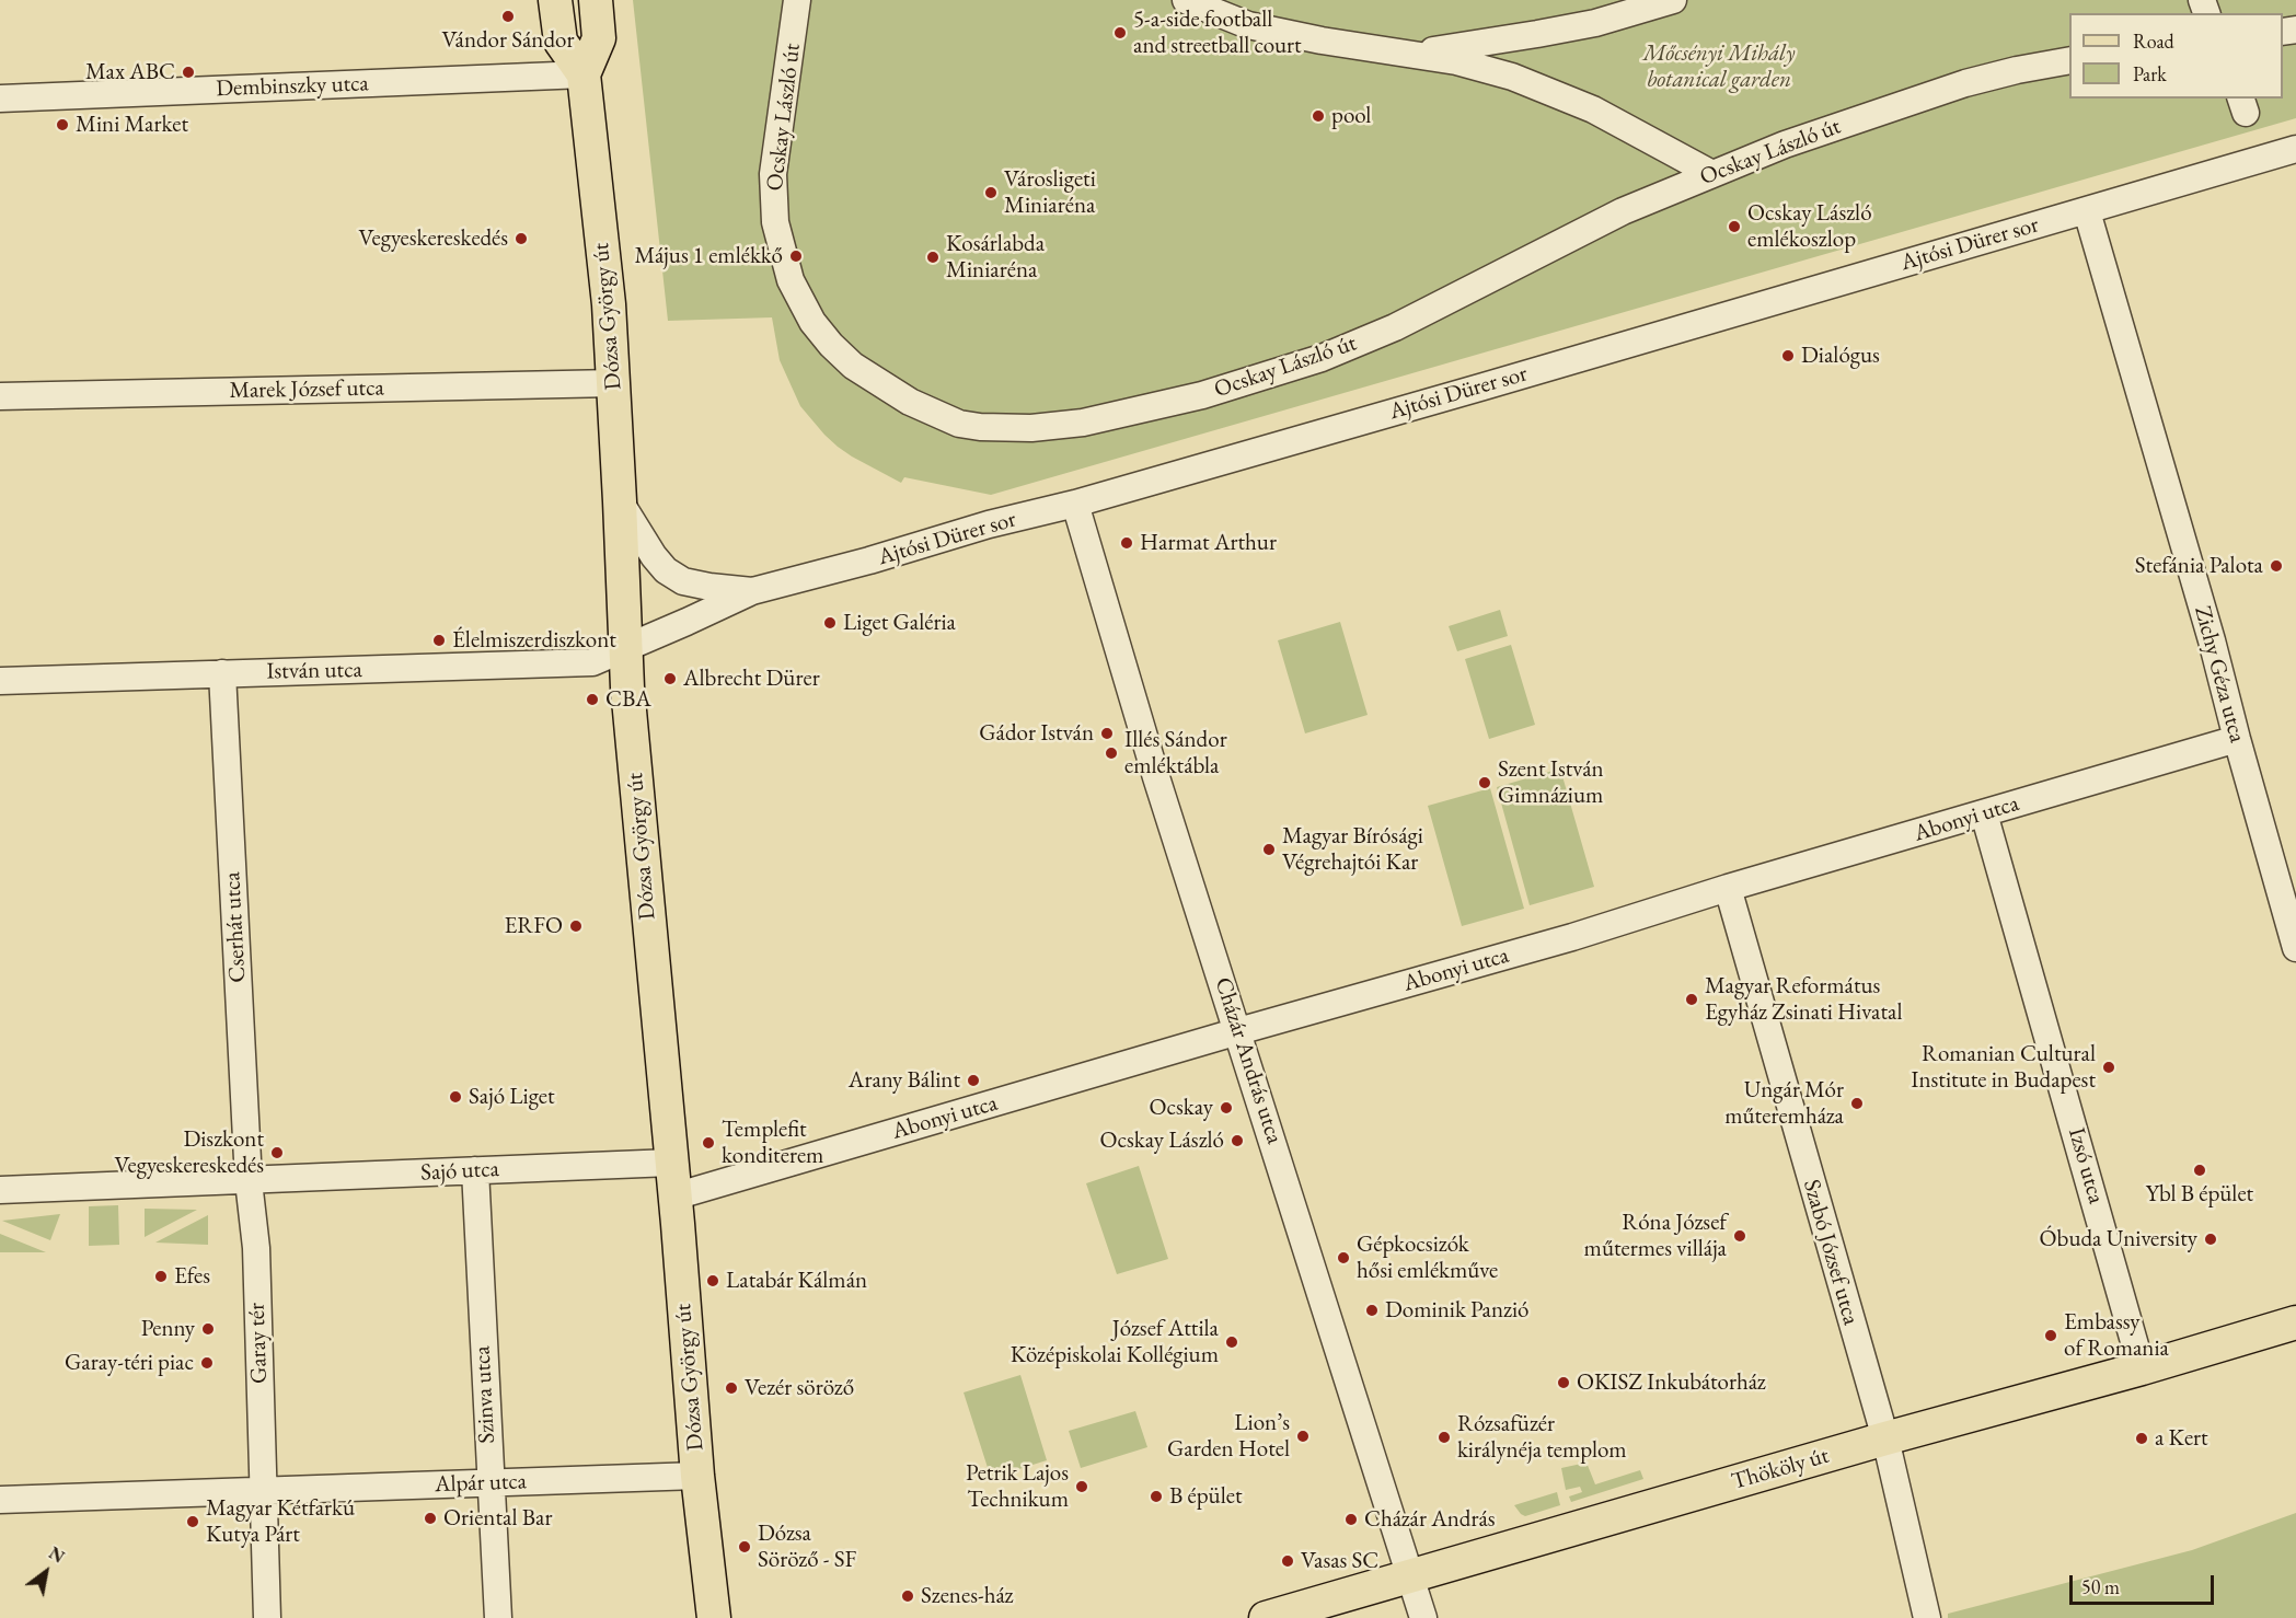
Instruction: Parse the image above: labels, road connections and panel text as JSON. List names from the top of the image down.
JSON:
{
  "streets": {
    "main road": ["Dózsa György út", "Thököly út"],
    "street": [
      "Dembinszky utca",
      "Ocskay László út",
      "Ajtósi Dürer sor",
      "Marek József utca",
      "István utca",
      "Zichy Géza utca",
      "Abonyi utca",
      "Cserhát utca",
      "Cházár András utca",
      "Izsó utca",
      "Sajó utca",
      "Szabó József utca",
      "Garay tér",
      "Szinva utca",
      "Alpár utca"
    ]
  },
  "crossings": [
    ["Dembinszky utca", "Dózsa György út"],
    ["Ajtósi Dürer sor", "Dózsa György út"],
    ["Ajtósi Dürer sor", "István utca"],
    ["Ajtósi Dürer sor", "Zichy Géza utca"],
    ["Ajtósi Dürer sor", "Cházár András utca"],
    ["Dózsa György út", "Marek József utca"],
    ["Dózsa György út", "István utca"],
    ["Dózsa György út", "Abonyi utca"],
    ["Dózsa György út", "Sajó utca"],
    ["Dózsa György út", "Alpár utca"],
    ["István utca", "Cserhát utca"],
    ["Zichy Géza utca", "Abonyi utca"],
    ["Abonyi utca", "Cházár András utca"],
    ["Abonyi utca", "Izsó utca"],
    ["Abonyi utca", "Szabó József utca"],
    ["Cserhát utca", "Sajó utca"],
    ["Cserhát utca", "Garay tér"],
    ["Cházár András utca", "Thököly út"],
    ["Izsó utca", "Thököly út"],
    ["Sajó utca", "Garay tér"],
    ["Sajó utca", "Szinva utca"],
    ["Szabó József utca", "Thököly út"],
    ["Garay tér", "Alpár utca"],
    ["Szinva utca", "Alpár utca"]
  ],
  "parks": ["Mőcsényi Mihály botanical garden"],
  "places": [
    "Vándor Sándor",
    "5-a-side football and streetball court",
    "Max ABC",
    "pool",
    "Mini Market",
    "Városligeti Miniaréna",
    "Ocskay László emlékoszlop",
    "Vegyeskereskedés",
    "Május 1 emlékkő",
    "Kosárlabda Miniaréna",
    "Dialógus",
    "Harmat Arthur",
    "Stefánia Palota",
    "Liget Galéria",
    "Élelmiszerdiszkont",
    "Albrecht Dürer",
    "CBA",
    "Gádor István",
    "Illés Sándor emléktábla",
    "Szent István Gimnázium",
    "Magyar Bírósági Végrehajtói Kar",
    "ERFO",
    "Magyar Református Egyház Zsinati Hivatal",
    "Romanian Cultural Institute in Budapest",
    "Arany Bálint",
    "Sajó Liget",
    "Ungár Mór műteremháza",
    "Ocskay",
    "Ocskay László",
    "Templefit konditerem",
    "Diszkont Vegyeskereskedés",
    "Ybl B épület",
    "Róna József műtermes villája",
    "Óbuda University",
    "Gépkocsizók hősi emlékműve",
    "Efes",
    "Latabár Kálmán",
    "Dominik Panzió",
    "Penny",
    "Embassy of Romania",
    "József Attila Középiskolai Kollégium",
    "Garay-téri piac",
    "OKISZ Inkubátorház",
    "Vezér söröző",
    "Lion’s Garden Hotel",
    "Rózsafüzér királynéja templom",
    "a Kert",
    "Petrik Lajos Technikum",
    "B épület",
    "Oriental Bar",
    "Cházár András",
    "Magyar Kétfarkú Kutya Párt",
    "Dózsa Söröző - SF",
    "Vasas SC",
    "Szenes-ház"
  ],
  "legend": ["Road", "Park"],
  "scale_bar": "50 m",
  "north": "top right"
}
